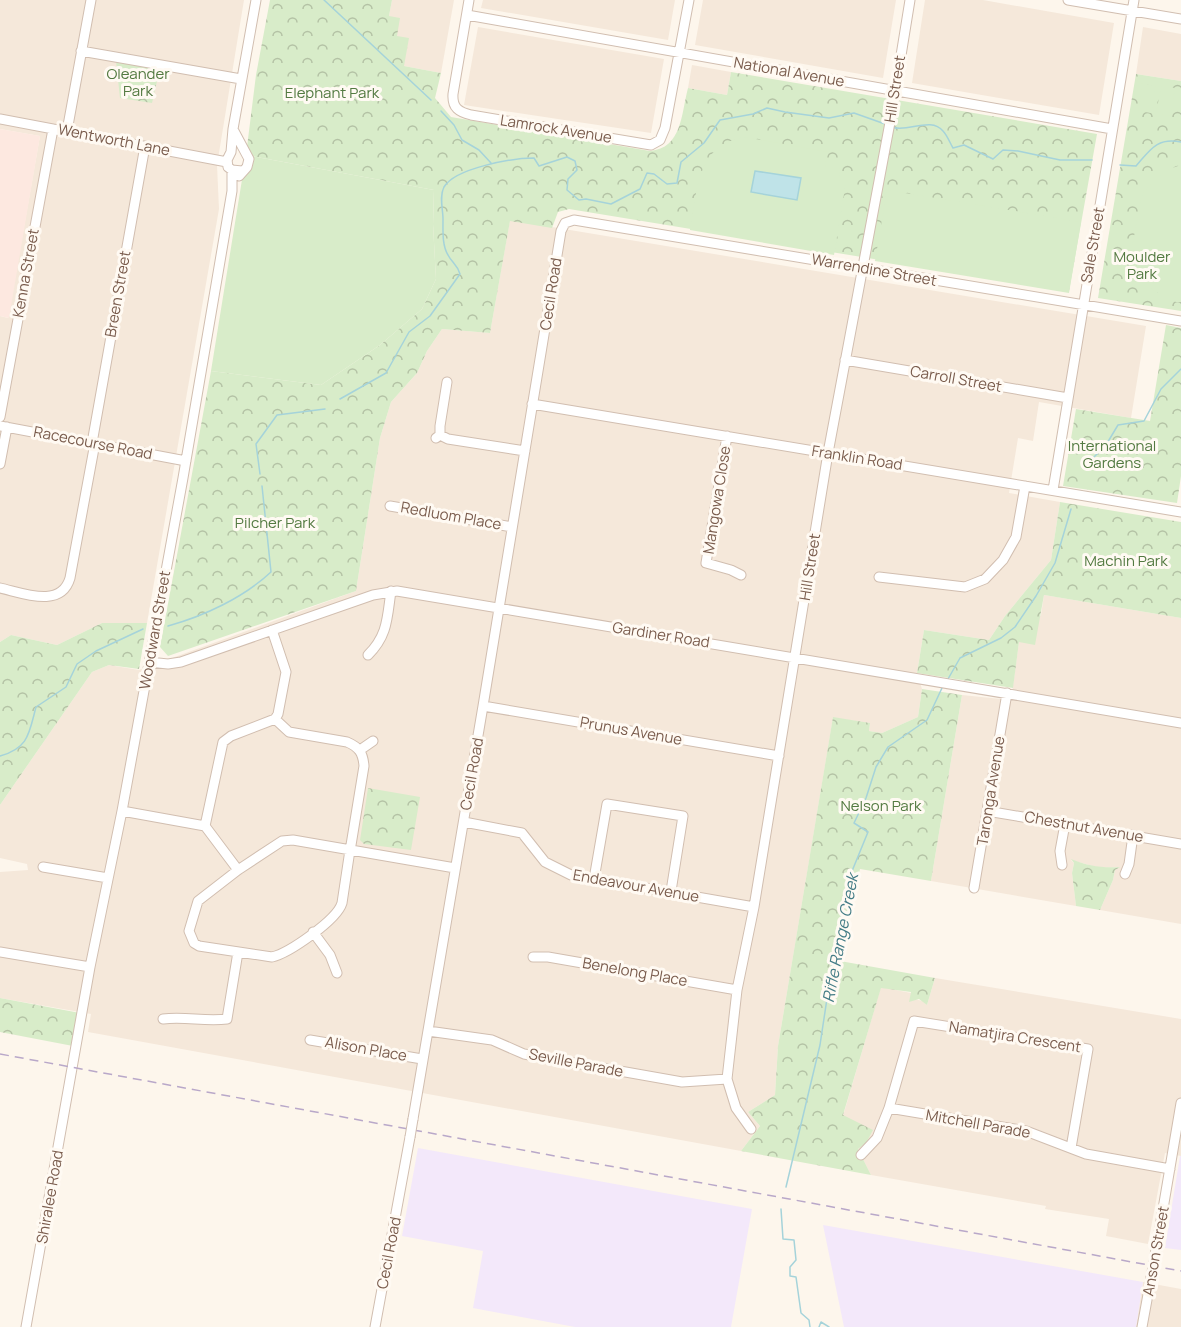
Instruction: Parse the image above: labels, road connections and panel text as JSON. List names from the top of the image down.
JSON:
{
  "streets": {
    "street": [
      "National Avenue",
      "Hill Street",
      "Lamrock Avenue",
      "Wentworth Lane",
      "Sale Street",
      "Warrendine Street",
      "Kenna Street",
      "Breen Street",
      "Cecil Road",
      "Carroll Street",
      "Racecourse Road",
      "Franklin Road",
      "Mangowa Close",
      "Redluom Place",
      "Woodward Street",
      "Gardiner Road",
      "Prunus Avenue",
      "Taronga Avenue",
      "Chestnut Avenue",
      "Endeavour Avenue",
      "Benelong Place",
      "Namatjira Crescent",
      "Alison Place",
      "Seville Parade",
      "Mitchell Parade",
      "Shiralee Road",
      "Anson Street"
    ]
  },
  "crossings": [
    ["National Avenue", "Hill Street"],
    ["National Avenue", "Lamrock Avenue"],
    ["National Avenue", "Sale Street"],
    ["Hill Street", "Warrendine Street"],
    ["Hill Street", "Carroll Street"],
    ["Hill Street", "Franklin Road"],
    ["Hill Street", "Gardiner Road"],
    ["Hill Street", "Prunus Avenue"],
    ["Hill Street", "Endeavour Avenue"],
    ["Hill Street", "Benelong Place"],
    ["Hill Street", "Seville Parade"],
    ["Wentworth Lane", "Kenna Street"],
    ["Wentworth Lane", "Breen Street"],
    ["Wentworth Lane", "Woodward Street"],
    ["Sale Street", "Warrendine Street"],
    ["Sale Street", "Carroll Street"],
    ["Sale Street", "Franklin Road"],
    ["Warrendine Street", "Cecil Road"],
    ["Breen Street", "Racecourse Road"],
    ["Cecil Road", "Franklin Road"],
    ["Cecil Road", "Redluom Place"],
    ["Cecil Road", "Gardiner Road"],
    ["Cecil Road", "Prunus Avenue"],
    ["Cecil Road", "Endeavour Avenue"],
    ["Cecil Road", "Alison Place"],
    ["Cecil Road", "Seville Parade"],
    ["Racecourse Road", "Woodward Street"],
    ["Franklin Road", "Mangowa Close"],
    ["Woodward Street", "Gardiner Road"],
    ["Woodward Street", "Shiralee Road"],
    ["Gardiner Road", "Taronga Avenue"],
    ["Taronga Avenue", "Chestnut Avenue"],
    ["Namatjira Crescent", "Mitchell Parade"],
    ["Mitchell Parade", "Anson Street"]
  ],
  "water": ["Rifle Range Creek"],
  "parks": [
    "Oleander Park",
    "Elephant Park",
    "Moulder Park",
    "International Gardens",
    "Pilcher Park",
    "Machin Park",
    "Nelson Park"
  ]
}
